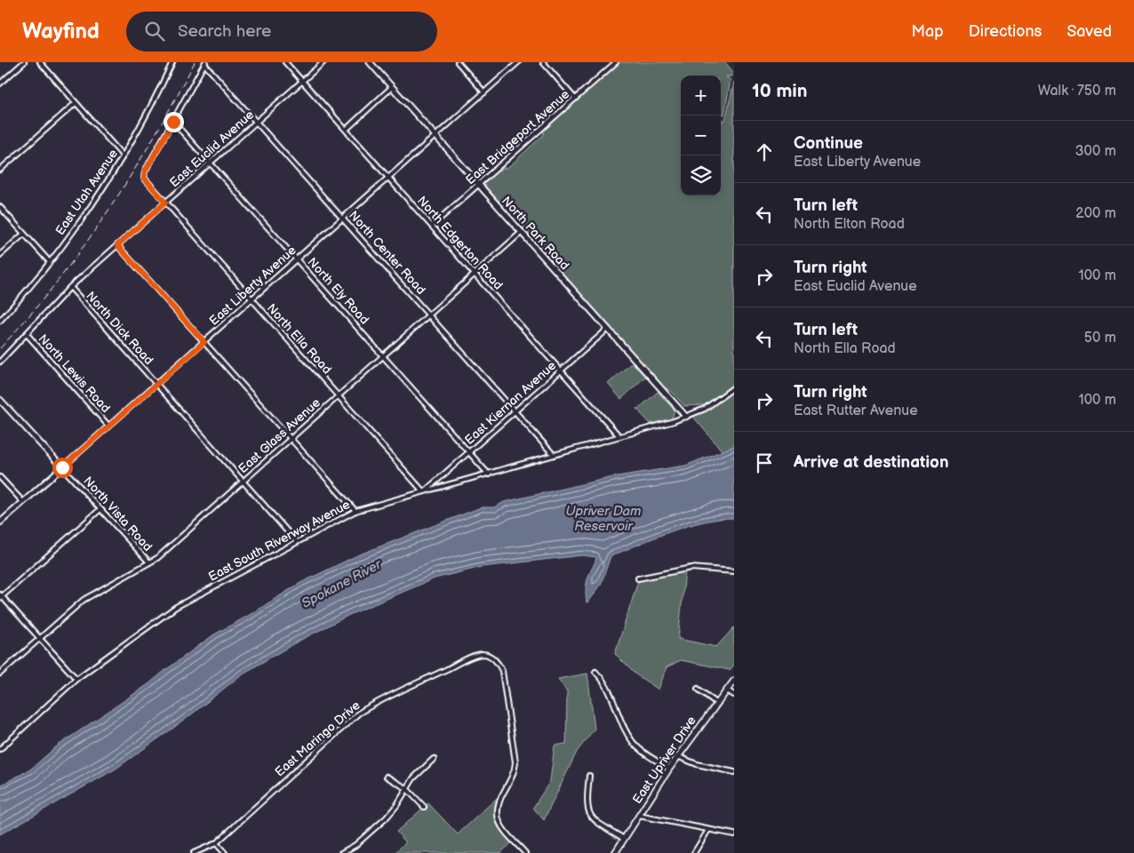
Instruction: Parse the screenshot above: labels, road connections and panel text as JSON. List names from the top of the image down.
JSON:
{
  "streets": {
    "main road": ["East Upriver Drive"],
    "street": [
      "East Bridgeport Avenue",
      "East Euclid Avenue",
      "East Utah Avenue",
      "North Park Road",
      "North Edgerton Road",
      "North Center Road",
      "East Liberty Avenue",
      "North Ely Road",
      "North Dick Road",
      "North Ella Road",
      "North Lewis Road",
      "East Kiernan Avenue",
      "East Glass Avenue",
      "North Vista Road",
      "East South Riverway Avenue",
      "East Maringo Drive"
    ]
  },
  "crossings": [
    ["East Bridgeport Avenue", "North Park Road"],
    ["East Bridgeport Avenue", "North Edgerton Road"],
    ["East Euclid Avenue", "North Edgerton Road"],
    ["East Euclid Avenue", "North Center Road"],
    ["East Euclid Avenue", "North Ely Road"],
    ["East Euclid Avenue", "North Dick Road"],
    ["East Euclid Avenue", "North Ella Road"],
    ["East Euclid Avenue", "North Lewis Road"],
    ["North Park Road", "East Liberty Avenue"],
    ["North Park Road", "East Kiernan Avenue"],
    ["North Park Road", "East Glass Avenue"],
    ["North Park Road", "East South Riverway Avenue"],
    ["North Edgerton Road", "East Liberty Avenue"],
    ["North Edgerton Road", "East Kiernan Avenue"],
    ["North Edgerton Road", "East Glass Avenue"],
    ["North Edgerton Road", "East South Riverway Avenue"],
    ["North Center Road", "East Liberty Avenue"],
    ["North Center Road", "East Kiernan Avenue"],
    ["North Center Road", "East Glass Avenue"],
    ["North Center Road", "East South Riverway Avenue"],
    ["East Liberty Avenue", "North Ely Road"],
    ["East Liberty Avenue", "North Dick Road"],
    ["East Liberty Avenue", "North Ella Road"],
    ["East Liberty Avenue", "North Lewis Road"],
    ["East Liberty Avenue", "North Vista Road"],
    ["North Ely Road", "North Ella Road"],
    ["North Ely Road", "East Kiernan Avenue"],
    ["North Ely Road", "East Glass Avenue"],
    ["North Ely Road", "East South Riverway Avenue"],
    ["North Dick Road", "East Glass Avenue"],
    ["North Dick Road", "East South Riverway Avenue"],
    ["North Ella Road", "East Kiernan Avenue"],
    ["North Ella Road", "East Glass Avenue"],
    ["North Ella Road", "East South Riverway Avenue"],
    ["East Kiernan Avenue", "East South Riverway Avenue"],
    ["East Glass Avenue", "North Vista Road"]
  ],
  "water": ["Upriver Dam Reservoir", "Spokane River"],
  "page": {
    "header": "Wayfind",
    "search": "Search here",
    "nav": ["Map", "Directions", "Saved"],
    "heading": ["10 min", "Walk · 750 m"],
    "map_buttons": ["+", "−"],
    "list": [
      ["Continue", "East Liberty Avenue", "300 m"],
      ["Turn left", "North Elton Road", "200 m"],
      ["Turn right", "East Euclid Avenue", "100 m"],
      ["Turn left", "North Ella Road", "50 m"],
      ["Turn right", "East Rutter Avenue", "100 m"],
      "Arrive at destination"
    ]
  }
}
